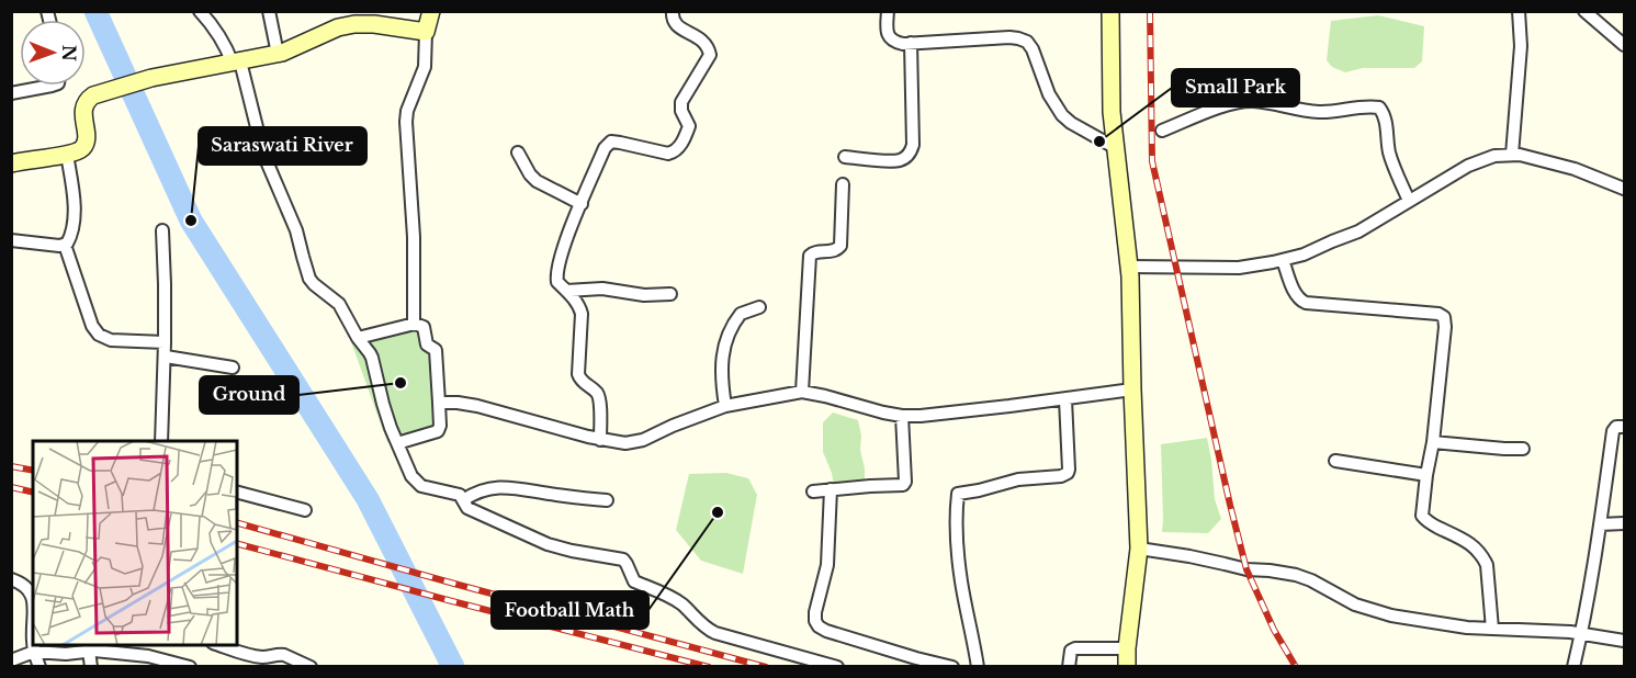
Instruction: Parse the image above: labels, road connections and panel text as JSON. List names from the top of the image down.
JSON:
{
  "places": [
    "Small Park",
    "Saraswati River",
    "Ground",
    "Football Math"
  ],
  "north": "right"
}
